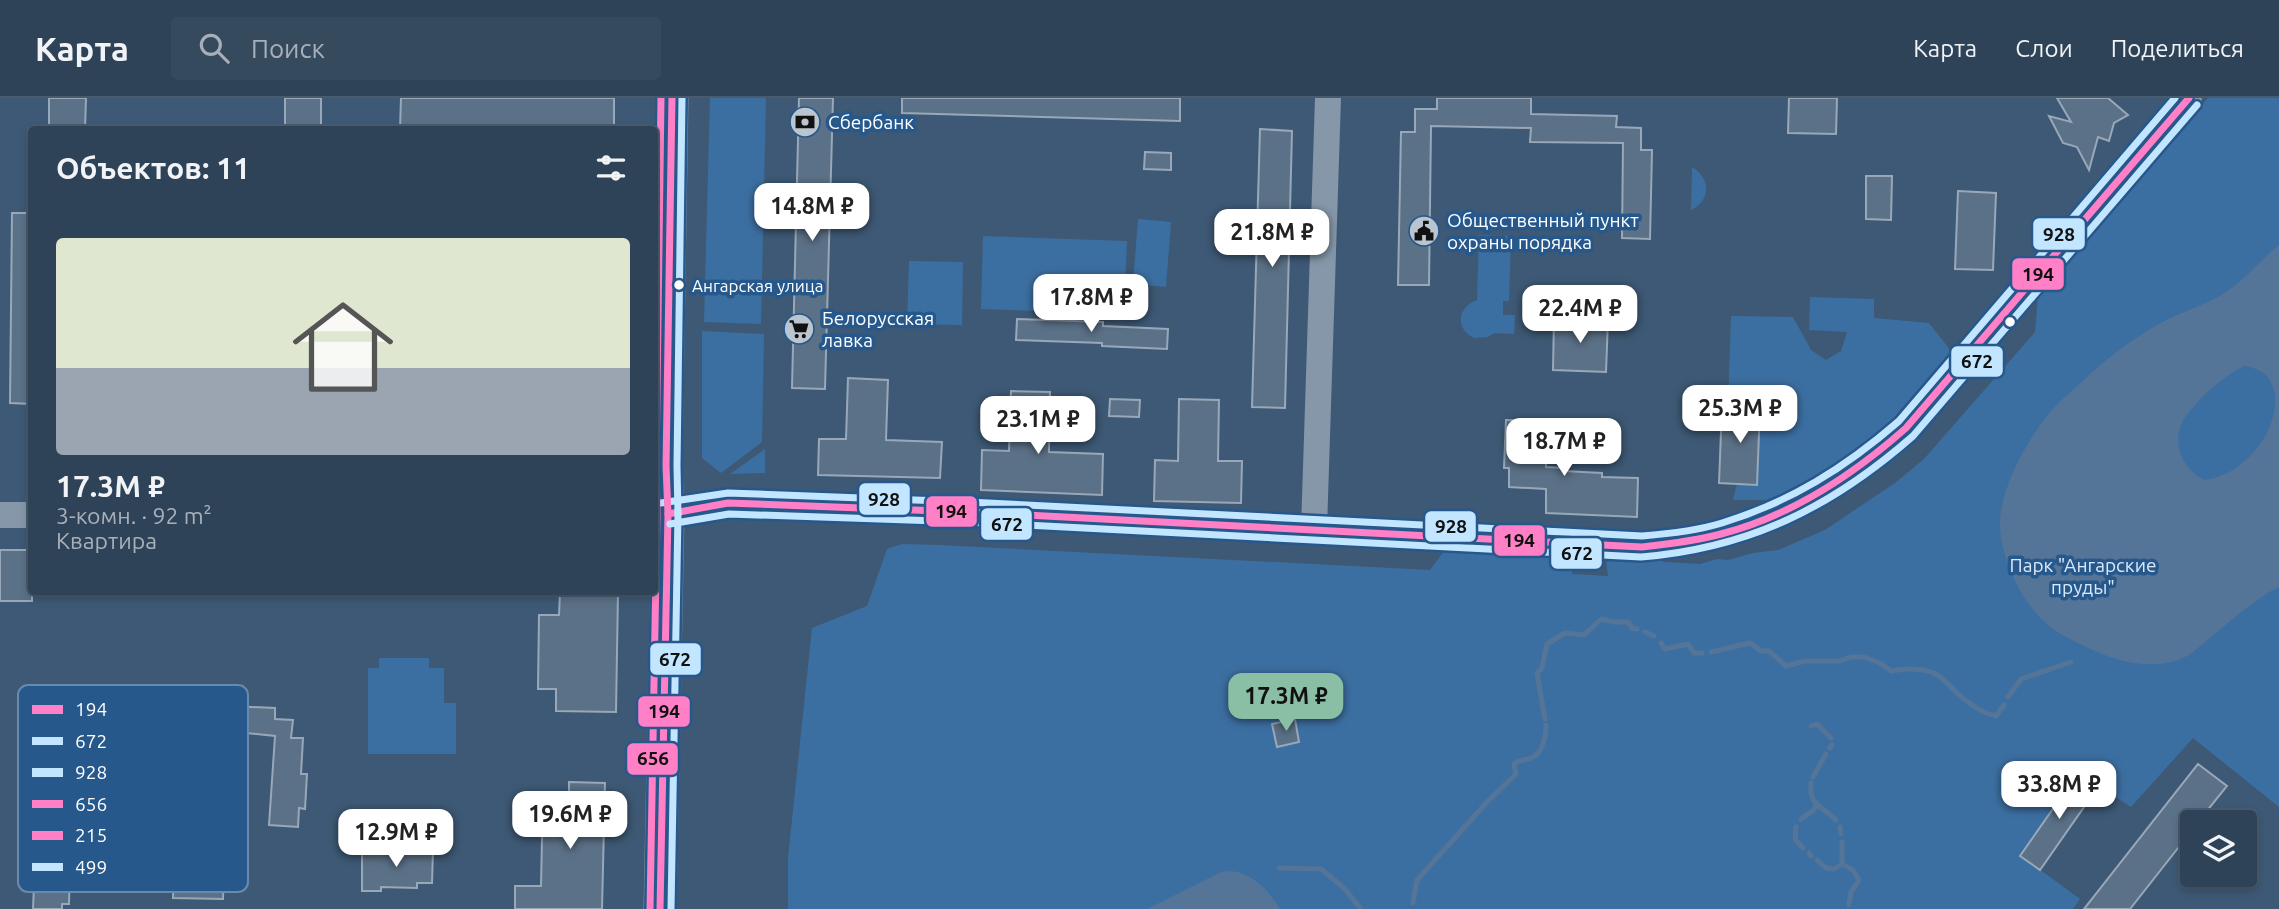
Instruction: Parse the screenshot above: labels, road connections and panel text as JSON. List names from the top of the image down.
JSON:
{
  "parks": ["Парк \"Ангарские пруды\""],
  "places": {
    "bank": ["Сбербанк"],
    "public building": ["Общественный пункт охраны порядка"],
    "other": ["Ангарская улица"],
    "supermarket": ["Белорусская лавка"]
  },
  "lines": [
    "transit line 194",
    "transit line 928",
    "transit line 656",
    "transit line 215",
    "transit line 499",
    "transit line 672"
  ],
  "legend": [
    "194",
    "672",
    "928",
    "656",
    "215",
    "499"
  ],
  "page": {
    "header": "Карта",
    "search": "Поиск",
    "nav": ["Карта", "Слои", "Поделиться"],
    "heading": "Объектов: 11",
    "price": [
      "14.8M ₽",
      "21.8M ₽",
      "17.8M ₽",
      "22.4M ₽",
      "25.3M ₽",
      "23.1M ₽",
      "18.7M ₽",
      "17.3M ₽",
      "33.8M ₽",
      "19.6M ₽",
      "12.9M ₽"
    ],
    "list": [
      {
        "name": "17.3M ₽",
        "note": "3-комн. · 92 m² · Квартира"
      }
    ]
  }
}
